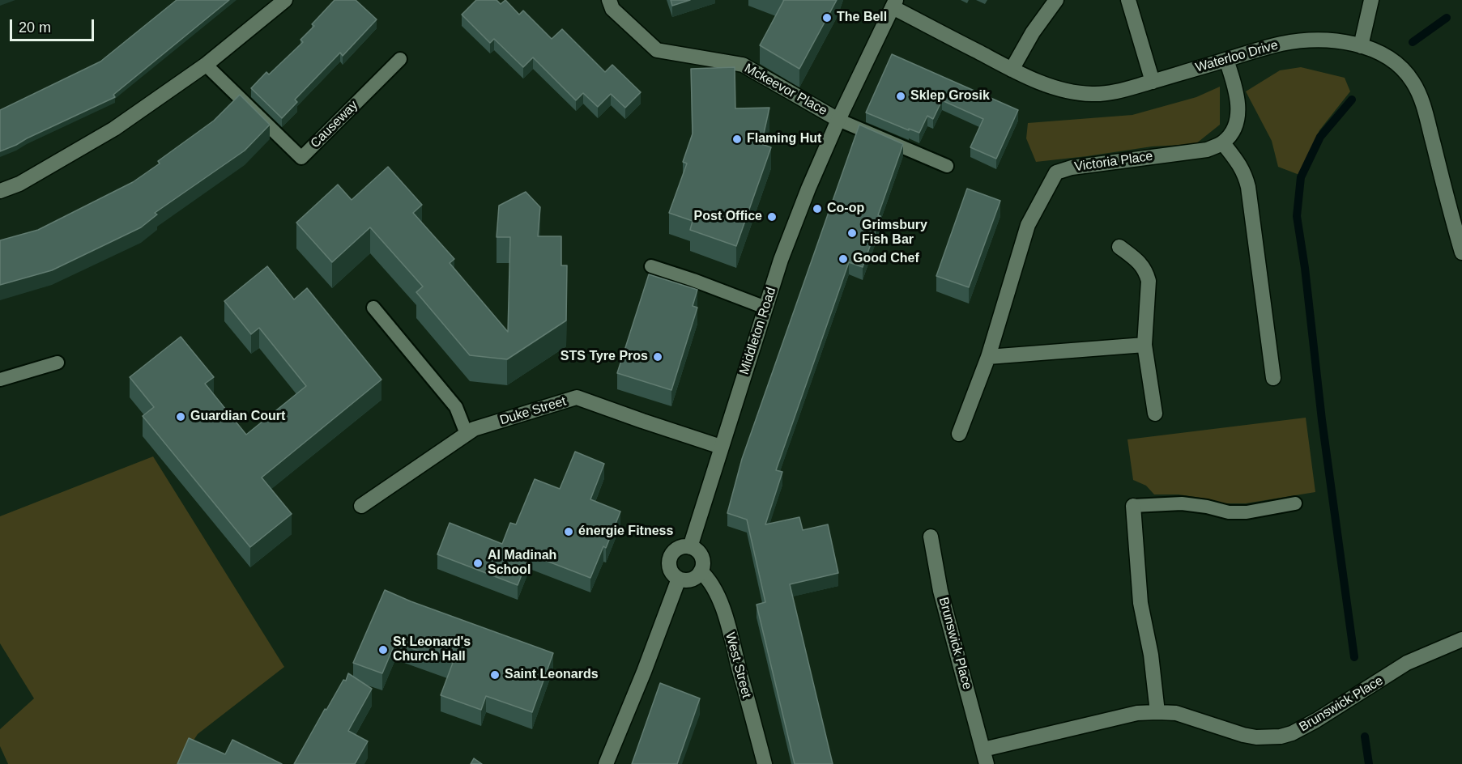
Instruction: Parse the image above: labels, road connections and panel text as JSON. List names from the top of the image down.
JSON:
{
  "streets": {
    "street": [
      "Waterloo Drive",
      "Mckeevor Place",
      "Victoria Place",
      "Middleton Road",
      "Duke Street",
      "Brunswick Place",
      "West Street"
    ],
    "lane": ["Causeway"]
  },
  "crossings": [
    ["Waterloo Drive", "Middleton Road"],
    ["Mckeevor Place", "Middleton Road"],
    ["Middleton Road", "Duke Street"],
    ["Middleton Road", "West Street"]
  ],
  "places": [
    "The Bell",
    "Sklep Grosik",
    "Flaming Hut",
    "Co-op",
    "Post Office",
    "Grimsbury Fish Bar",
    "Good Chef",
    "STS Tyre Pros",
    "Guardian Court",
    "énergie Fitness",
    "Al Madinah School",
    "St Leonard's Church Hall",
    "Saint Leonards"
  ],
  "scale_bar": "20 m"
}
